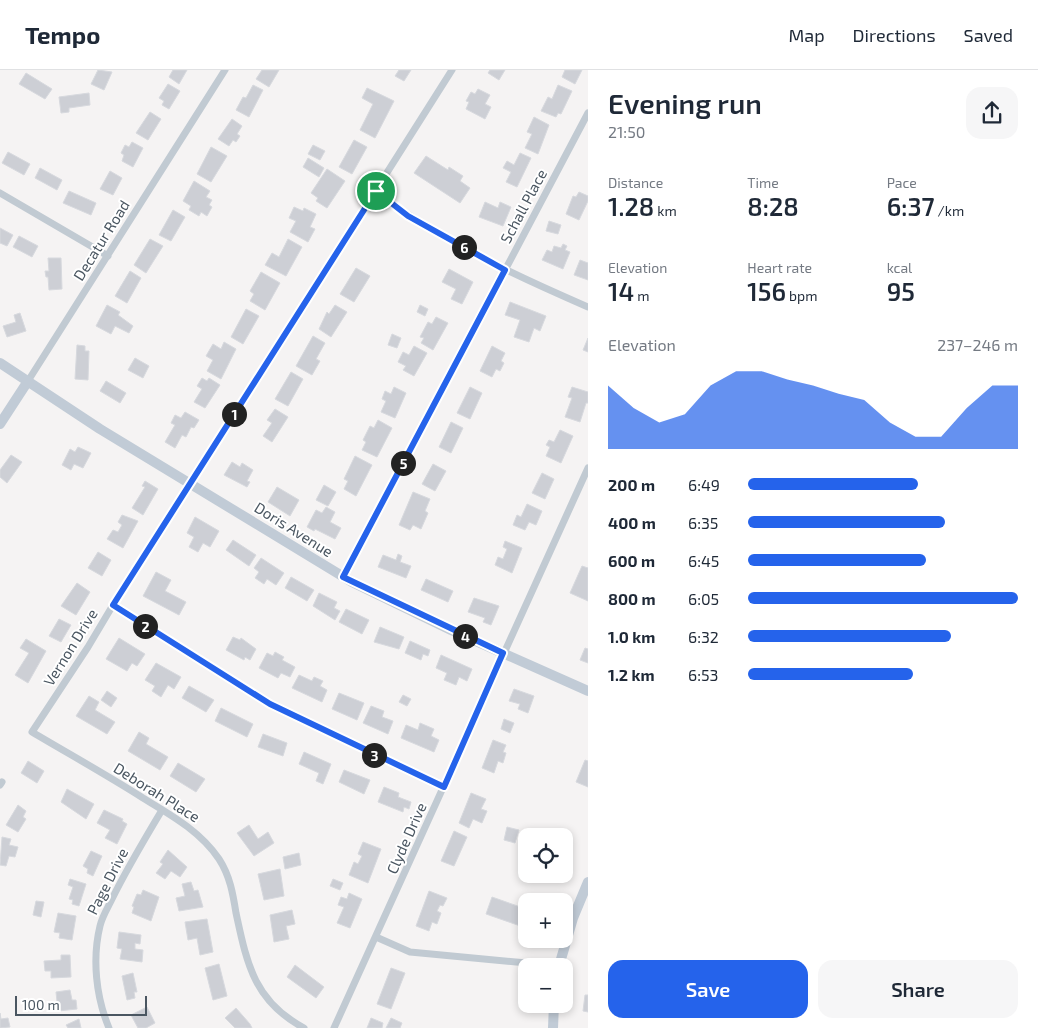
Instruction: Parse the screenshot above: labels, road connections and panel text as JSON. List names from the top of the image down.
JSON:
{
  "streets": {
    "street": [
      "Schall Place",
      "Decatur Road",
      "Doris Avenue",
      "Vernon Drive",
      "Deborah Place",
      "Clyde Drive",
      "Page Drive"
    ]
  },
  "crossings": [
    ["Schall Place", "Doris Avenue"],
    ["Decatur Road", "Doris Avenue"],
    ["Doris Avenue", "Vernon Drive"],
    ["Doris Avenue", "Clyde Drive"],
    ["Vernon Drive", "Deborah Place"],
    ["Deborah Place", "Page Drive"]
  ],
  "scale_bar": "100 m",
  "page": {
    "header": "Tempo",
    "nav": ["Map", "Directions", "Saved"],
    "heading": ["Evening run", "21:50"],
    "stats": [
      ["Distance", "1.28 km"],
      ["Time", "8:28"],
      ["Pace", "6:37 /km"],
      ["Elevation", "14 m"],
      ["Heart rate", "156 bpm"],
      ["kcal", "95"]
    ],
    "pins": [
      "6",
      "1",
      "5",
      "2",
      "4",
      "3"
    ],
    "chart": ["Elevation", "237–246 m"],
    "list": [
      {
        "name": "200 m",
        "note": "6:49"
      },
      {
        "name": "400 m",
        "note": "6:35"
      },
      {
        "name": "600 m",
        "note": "6:45"
      },
      {
        "name": "800 m",
        "note": "6:05"
      },
      {
        "name": "1.0 km",
        "note": "6:32"
      },
      {
        "name": "1.2 km",
        "note": "6:53"
      }
    ],
    "map_buttons": ["+", "−"],
    "buttons": ["Save", "Share"],
    "scale": "100 m"
  }
}
